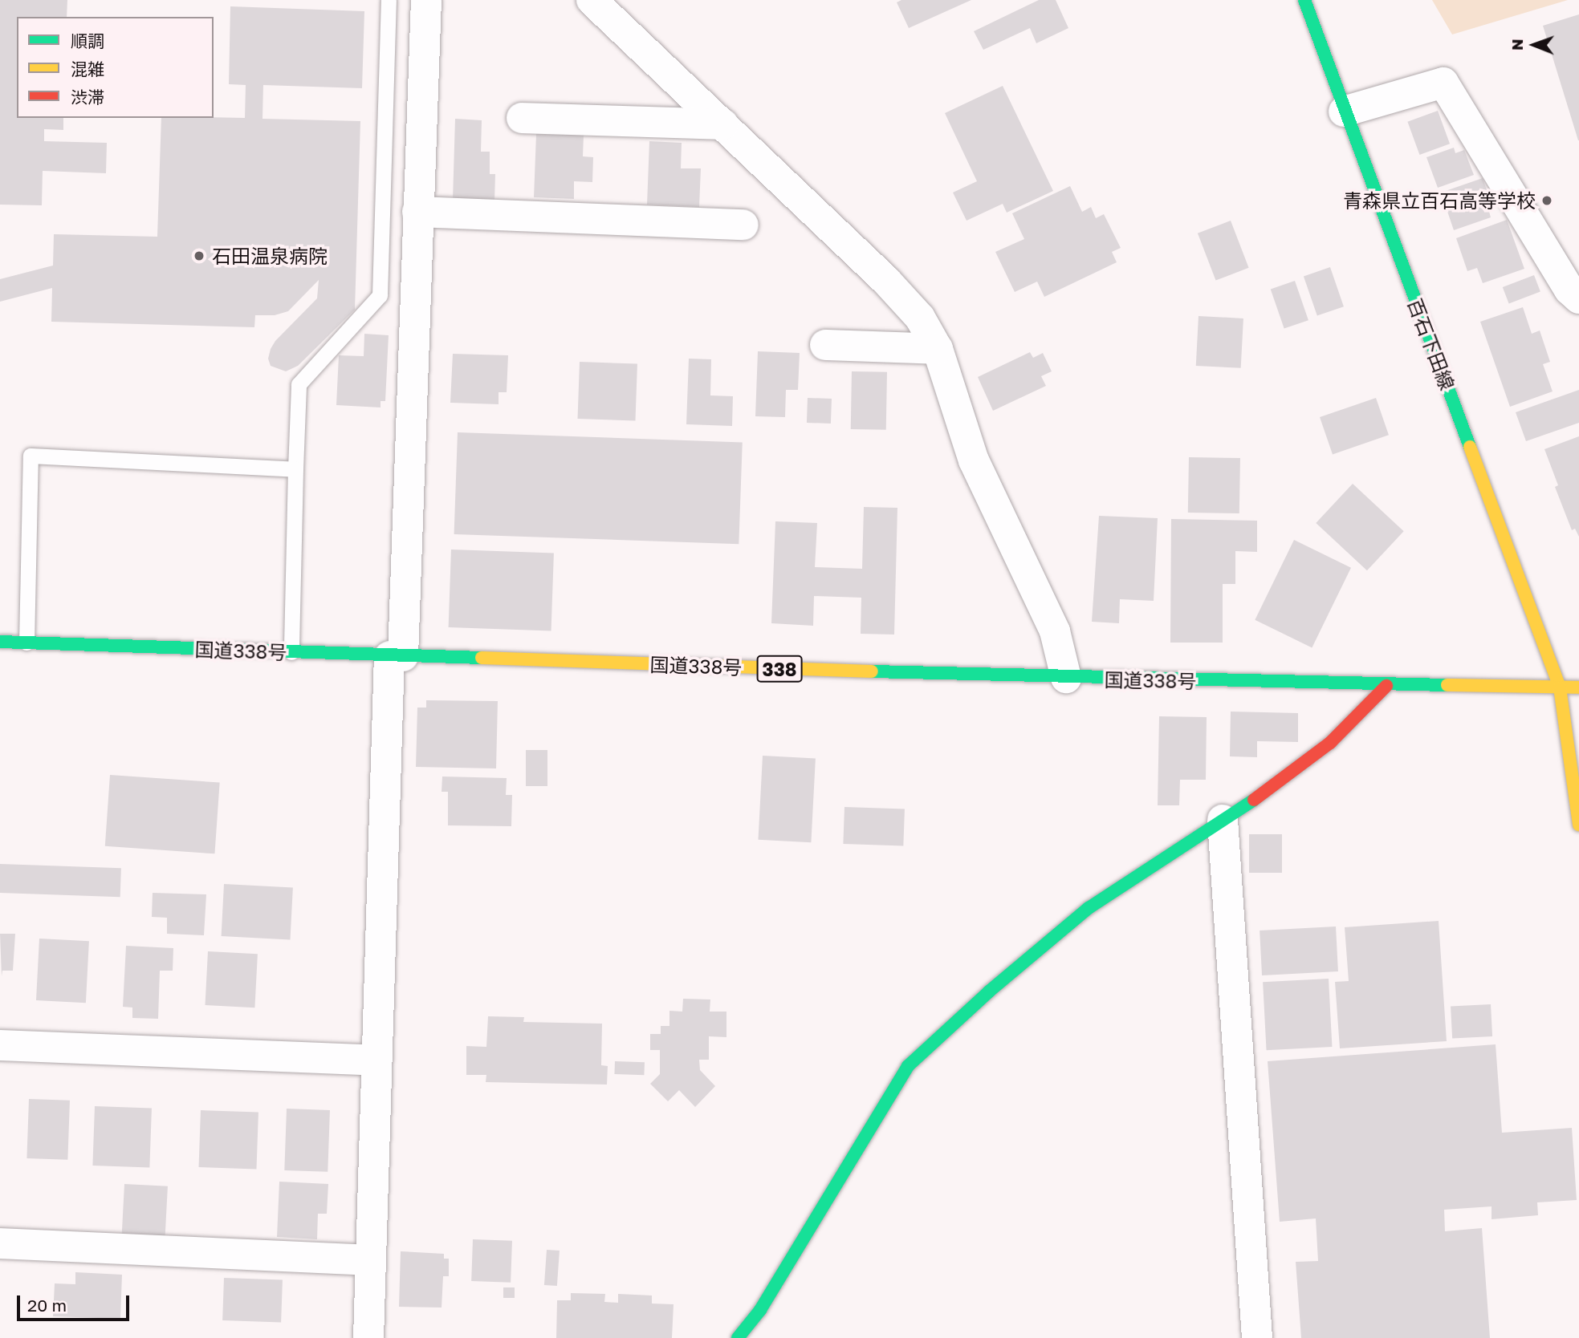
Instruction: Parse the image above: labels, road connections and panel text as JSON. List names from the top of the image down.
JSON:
{
  "streets": {
    "main road": ["百石下田線", "国道338号", "338"]
  },
  "crossings": [
    ["百石下田線", "国道338号"]
  ],
  "places": ["青森県立百石高等学校", "石田温泉病院"],
  "legend": ["順調", "混雑", "渋滞"],
  "scale_bar": "20 m",
  "north": "left"
}
